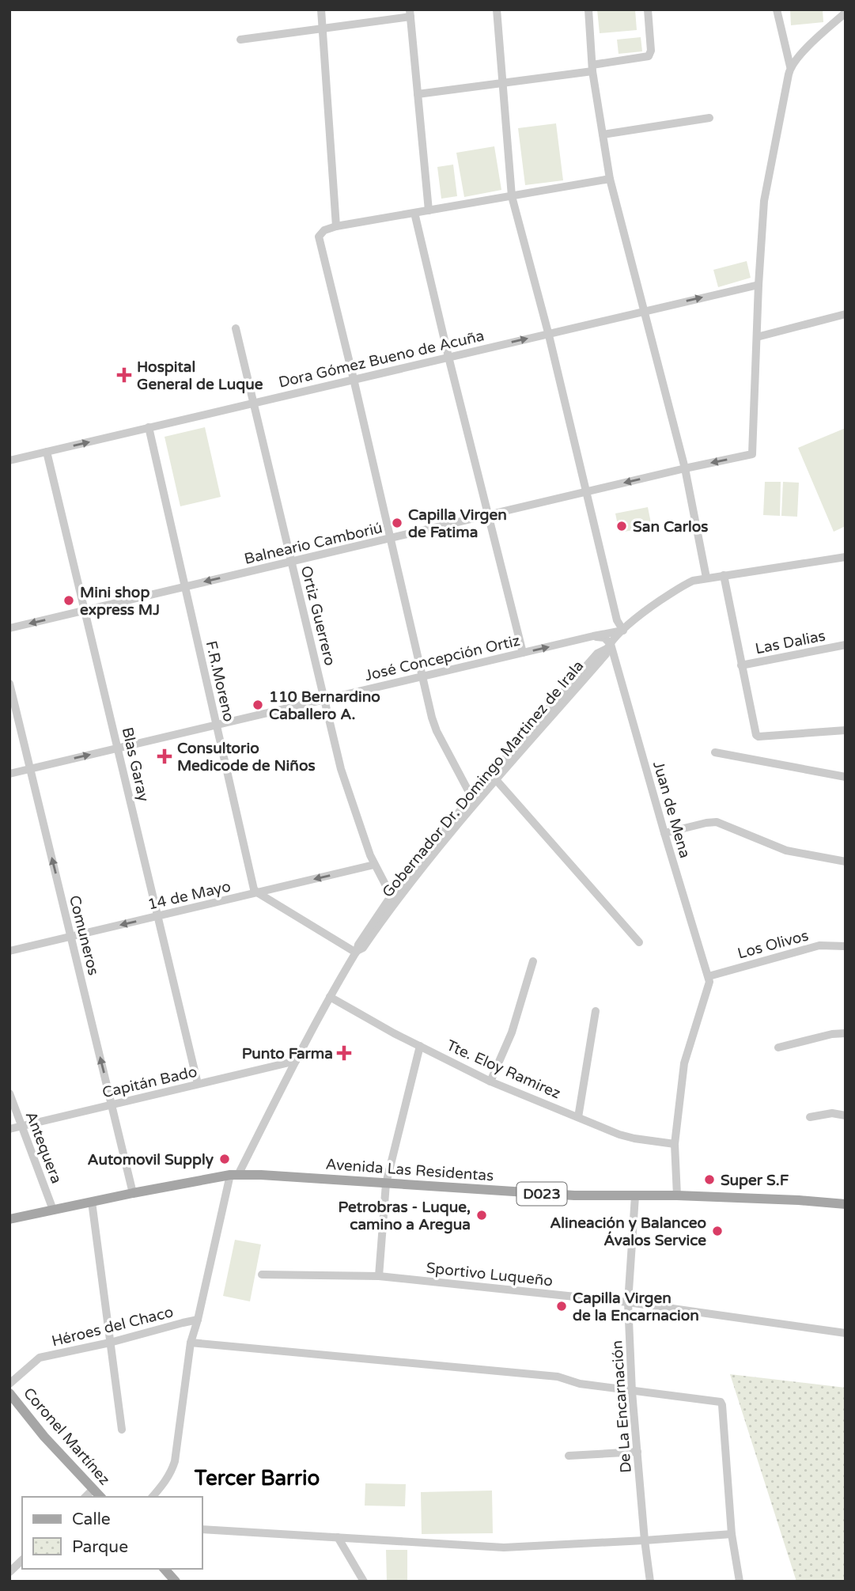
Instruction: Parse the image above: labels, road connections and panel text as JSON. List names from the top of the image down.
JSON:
{
  "streets": {
    "main road": ["Avenida Las Residentas", "D023", "Coronel Martínez"],
    "street": [
      "Dora Gómez Bueno de Acuña",
      "Balneario Camboriú",
      "Ortiz Guerrero",
      "Las Dalias",
      "José Concepción Ortiz",
      "F.R.Moreno",
      "Blas Garay",
      "Gobernador Dr. Domingo Martinez de Irala",
      "Juan de Mena",
      "14 de Mayo",
      "Comuneros",
      "Los Olivos",
      "Tte. Eloy Ramirez",
      "Capitán Bado",
      "Antequera",
      "Sportivo Luqueño",
      "Héroes del Chaco",
      "De La Encarnación"
    ]
  },
  "crossings": [
    ["Dora Gómez Bueno de Acuña", "Ortiz Guerrero"],
    ["Dora Gómez Bueno de Acuña", "F.R.Moreno"],
    ["Dora Gómez Bueno de Acuña", "Blas Garay"],
    ["Balneario Camboriú", "Ortiz Guerrero"],
    ["Balneario Camboriú", "F.R.Moreno"],
    ["Balneario Camboriú", "Blas Garay"],
    ["Ortiz Guerrero", "José Concepción Ortiz"],
    ["Ortiz Guerrero", "Gobernador Dr. Domingo Martinez de Irala"],
    ["Ortiz Guerrero", "14 de Mayo"],
    ["José Concepción Ortiz", "F.R.Moreno"],
    ["José Concepción Ortiz", "Blas Garay"],
    ["José Concepción Ortiz", "Gobernador Dr. Domingo Martinez de Irala"],
    ["José Concepción Ortiz", "Comuneros"],
    ["F.R.Moreno", "14 de Mayo"],
    ["Blas Garay", "14 de Mayo"],
    ["Blas Garay", "Capitán Bado"],
    ["Gobernador Dr. Domingo Martinez de Irala", "Juan de Mena"],
    ["Gobernador Dr. Domingo Martinez de Irala", "Tte. Eloy Ramirez"],
    ["Gobernador Dr. Domingo Martinez de Irala", "Capitán Bado"],
    ["Gobernador Dr. Domingo Martinez de Irala", "Avenida Las Residentas"],
    ["Gobernador Dr. Domingo Martinez de Irala", "Héroes del Chaco"],
    ["Juan de Mena", "Los Olivos"],
    ["14 de Mayo", "Comuneros"],
    ["Comuneros", "Capitán Bado"],
    ["Comuneros", "Avenida Las Residentas"],
    ["Capitán Bado", "Antequera"],
    ["Antequera", "Avenida Las Residentas"],
    ["Avenida Las Residentas", "De La Encarnación"],
    ["Sportivo Luqueño", "De La Encarnación"]
  ],
  "one_way": [
    "Dora Gómez Bueno de Acuña",
    "Balneario Camboriú",
    "14 de Mayo",
    "Comuneros"
  ],
  "districts": ["Tercer Barrio"],
  "places": {
    "health": ["Hospital General de Luque", "Consultorio Medicode de Niños", "Punto Farma"],
    "other": [
      "Capilla Virgen de Fatima",
      "San Carlos",
      "Mini shop express MJ",
      "110 Bernardino Caballero A.",
      "Automovil Supply",
      "Super S.F",
      "Petrobras - Luque, camino a Aregua",
      "Alineación y Balanceo Ávalos Service",
      "Capilla Virgen de la Encarnacion"
    ]
  },
  "legend": ["Calle", "Parque"]
}
